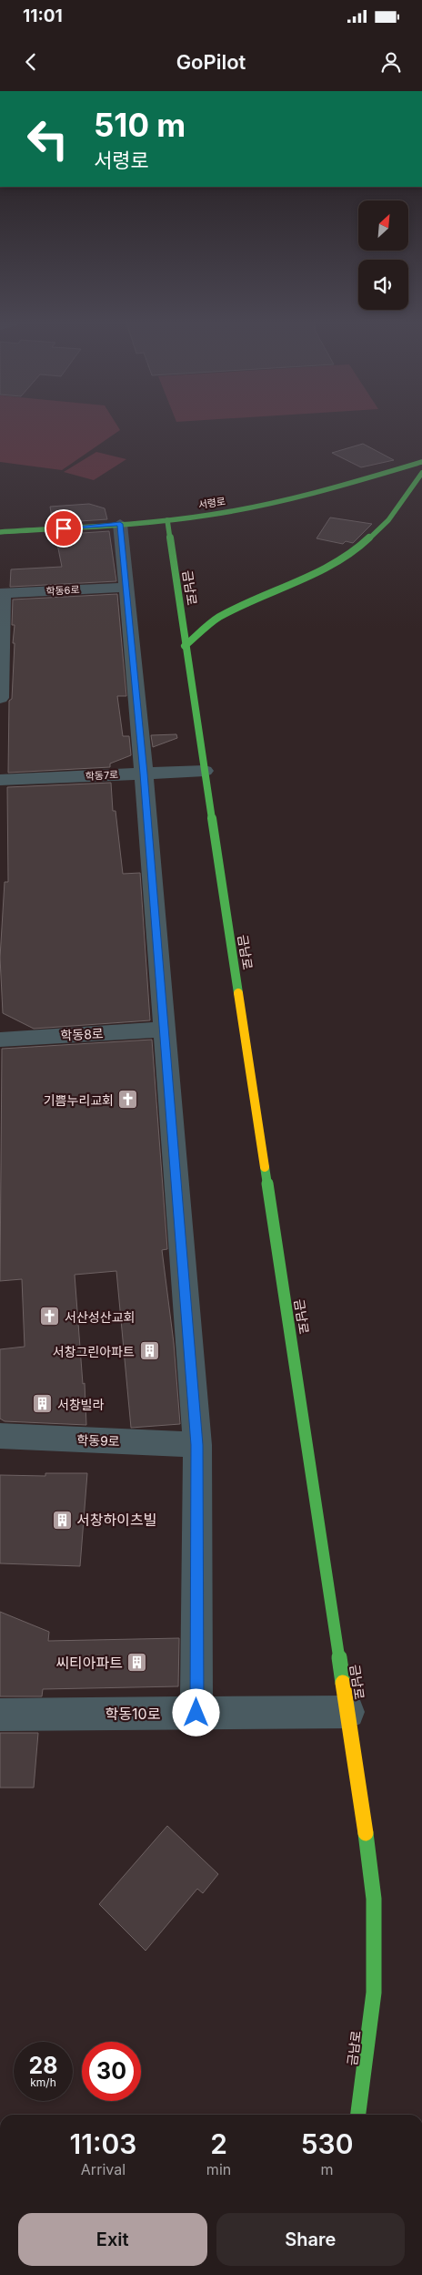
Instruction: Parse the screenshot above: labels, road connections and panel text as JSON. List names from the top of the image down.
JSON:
{
  "streets": {
    "street": [
      "서령로",
      "금남로",
      "학동6로",
      "학동7로",
      "학동8로",
      "학동9로",
      "학동10로"
    ]
  },
  "crossings": [
    ["서령로", "금남로"],
    ["금남로", "학동7로"],
    ["금남로", "학동10로"]
  ],
  "places": {
    "church": ["기쁨누리교회", "서산성산교회"],
    "building": [
      "서창그린아파트",
      "서창빌라",
      "서창하이츠빌",
      "씨티아파트"
    ]
  },
  "north": "top right",
  "page": {
    "status": "11:01",
    "header": "GoPilot",
    "turn": ["510 m", "서령로"],
    "speed": "28 km/h",
    "limit": "30",
    "eta": [
      "11:03",
      "Arrival",
      "2",
      "min",
      "530",
      "m"
    ],
    "buttons": ["Exit", "Share"]
  }
}
